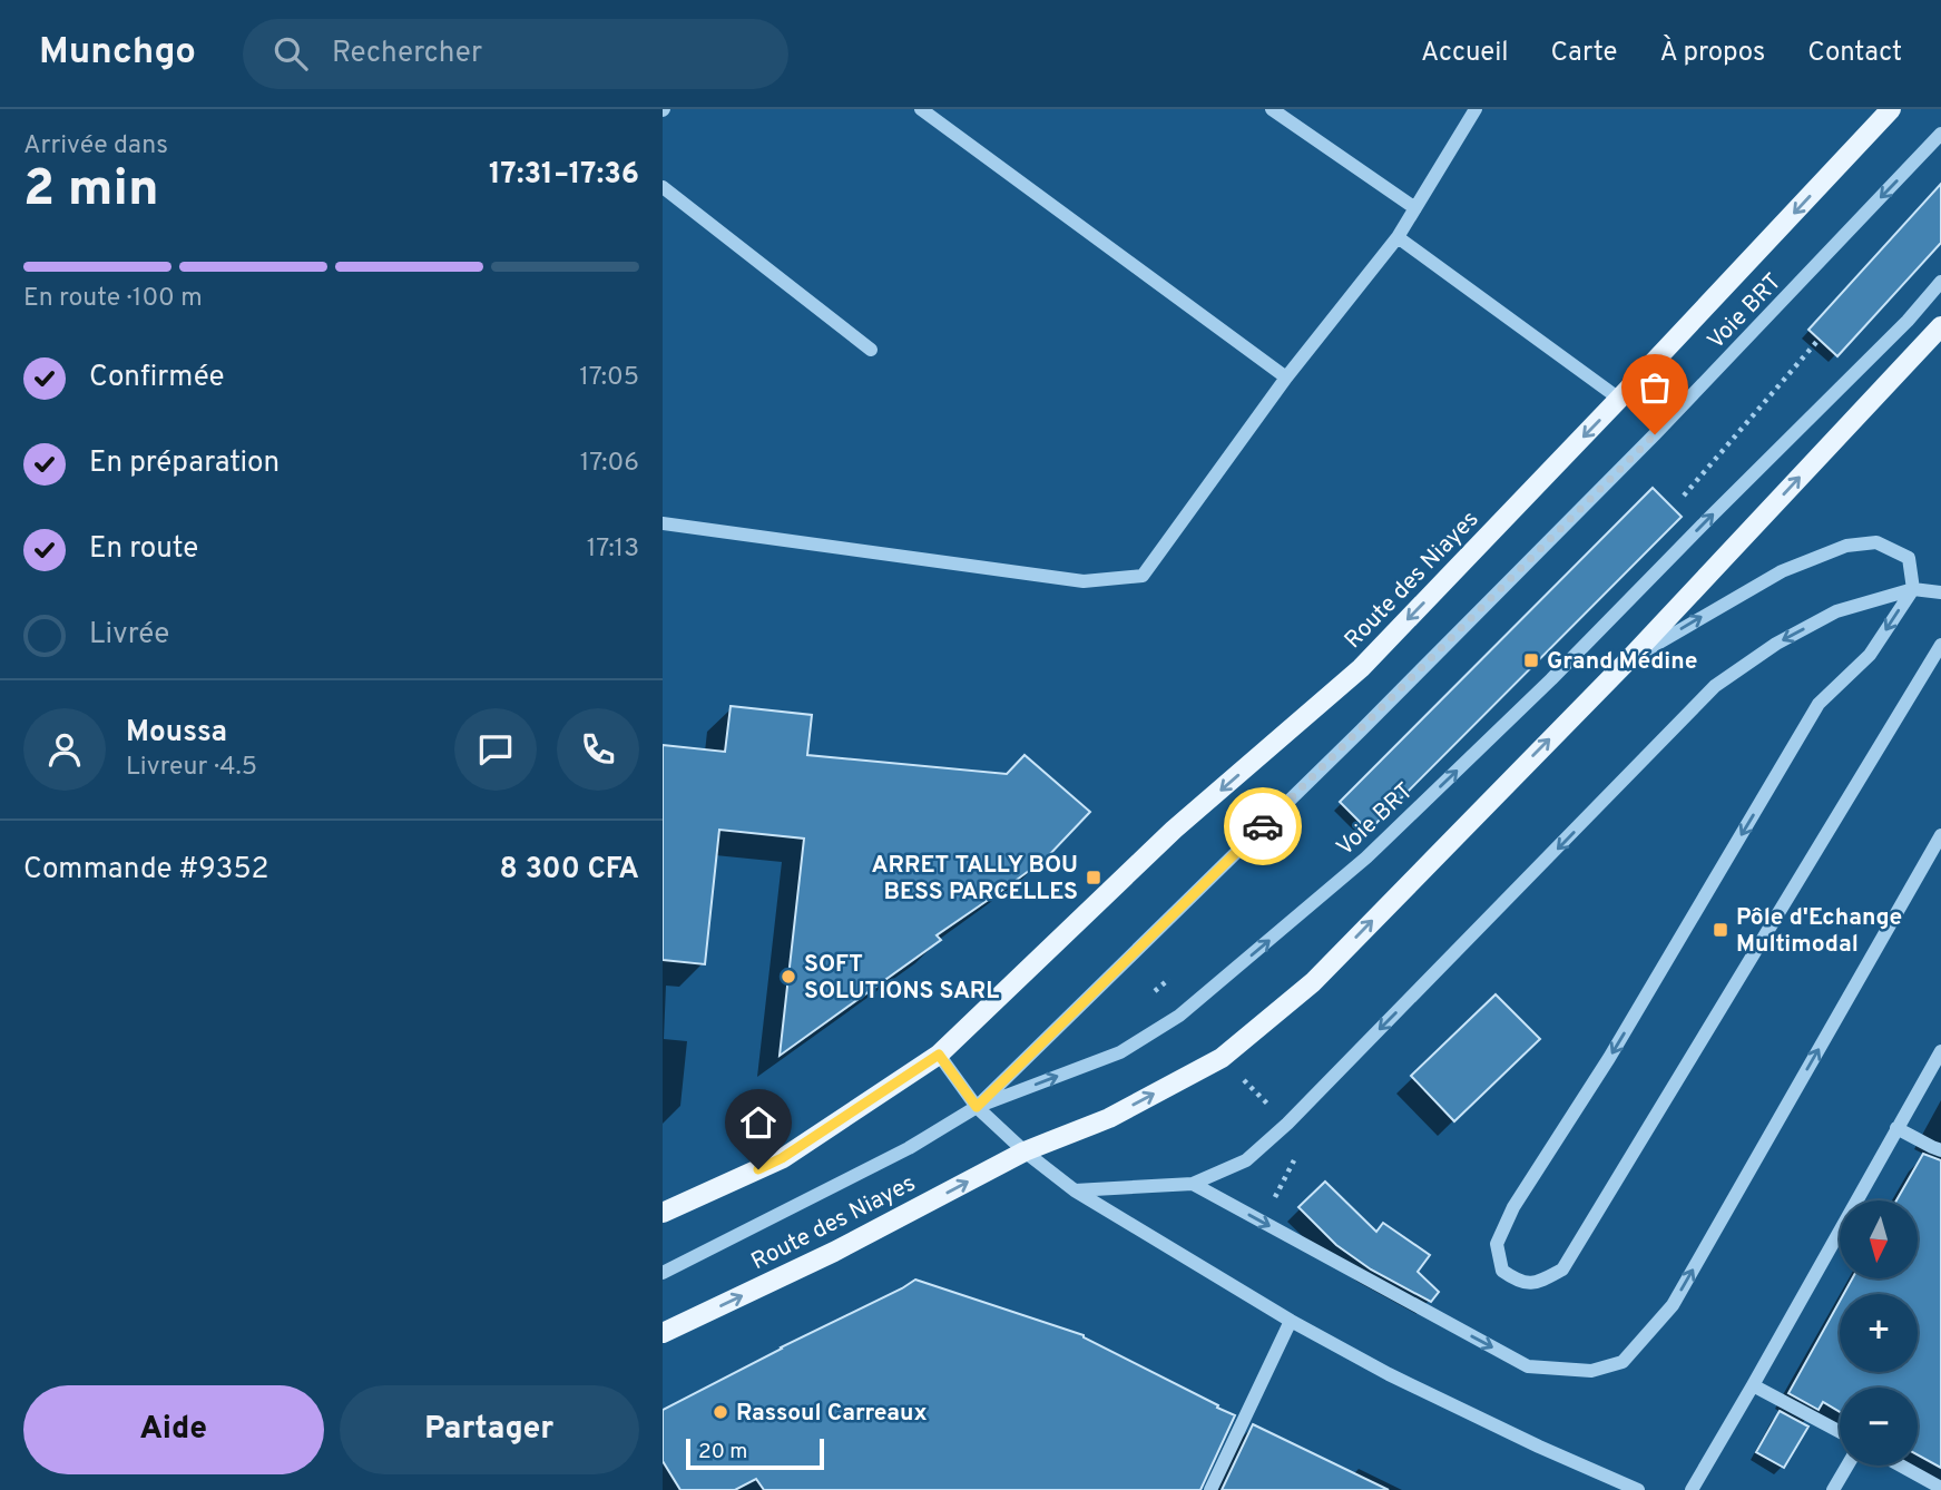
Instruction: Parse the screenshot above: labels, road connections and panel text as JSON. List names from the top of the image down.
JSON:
{
  "streets": {
    "main road": ["Route des Niayes"],
    "street": ["Voie BRT"]
  },
  "places": {
    "transit": ["Grand Médine", "ARRET TALLY BOU BESS PARCELLES", "Pôle d'Echange Multimodal"],
    "other": ["SOFT SOLUTIONS SARL", "Rassoul Carreaux"]
  },
  "scale_bar": "20 m",
  "north": "bottom",
  "page": {
    "header": "Munchgo",
    "search": "Rechercher",
    "nav": [
      "Accueil",
      "Carte",
      "À propos",
      "Contact"
    ],
    "heading": ["2 min", "Arrivée dans", "17:31–17:36"],
    "panel": [
      "Moussa",
      "Livreur · 4.5",
      "Commande #9352",
      "8 300 CFA"
    ],
    "bar": "En route · 100 m",
    "list": [
      ["Confirmée", "17:05"],
      ["En préparation", "17:06"],
      ["En route", "17:13"],
      "Livrée"
    ],
    "map_buttons": ["+", "−"],
    "buttons": ["Aide", "Partager"],
    "scale": "20 m"
  }
}
